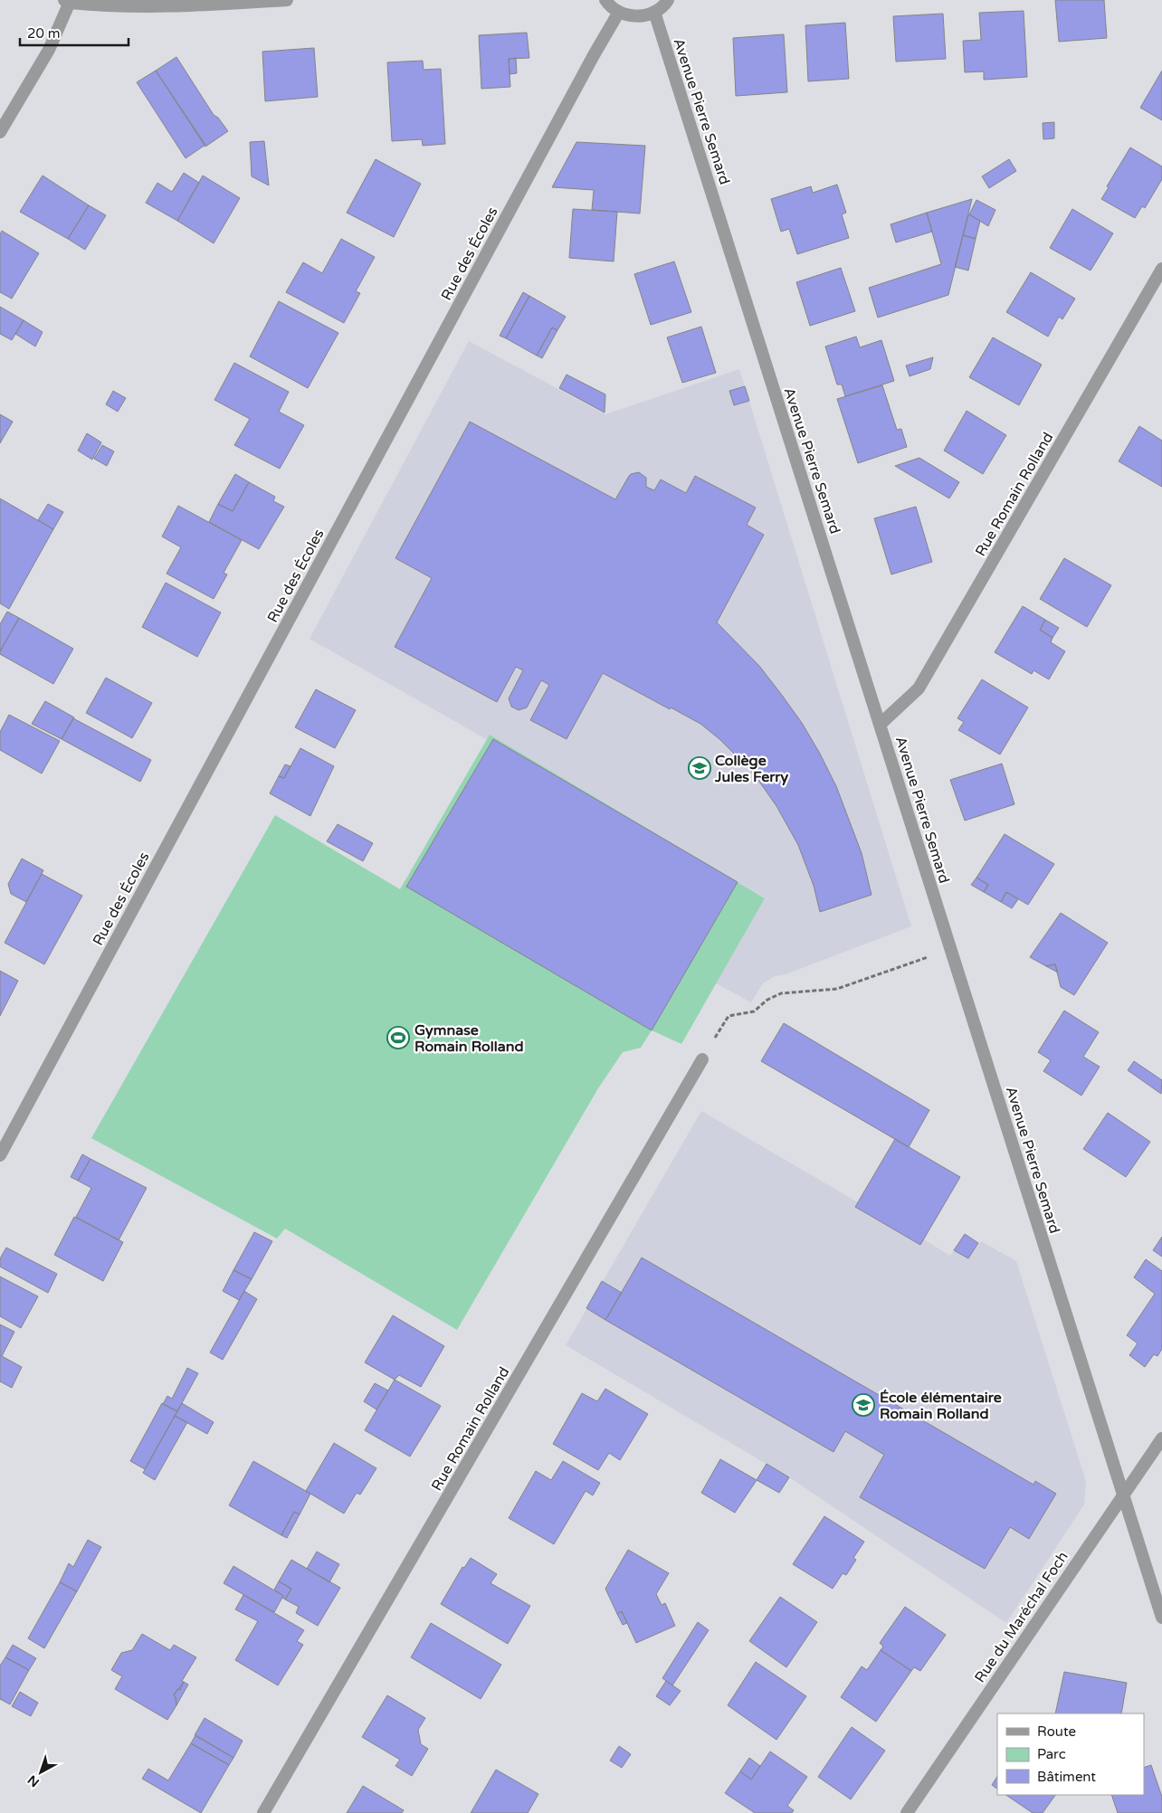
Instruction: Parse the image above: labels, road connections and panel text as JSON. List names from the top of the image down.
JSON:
{
  "streets": {
    "street": [
      "Avenue Pierre Semard",
      "Rue des Écoles",
      "Rue Romain Rolland",
      "Rue du Maréchal Foch"
    ]
  },
  "crossings": [
    ["Avenue Pierre Semard", "Rue Romain Rolland"],
    ["Avenue Pierre Semard", "Rue du Maréchal Foch"]
  ],
  "places": {
    "school or university": ["Collège Jules Ferry", "École élémentaire Romain Rolland"],
    "sports": ["Gymnase Romain Rolland"]
  },
  "legend": ["Route", "Parc", "Bâtiment"],
  "scale_bar": "20 m",
  "north": "bottom left"
}
